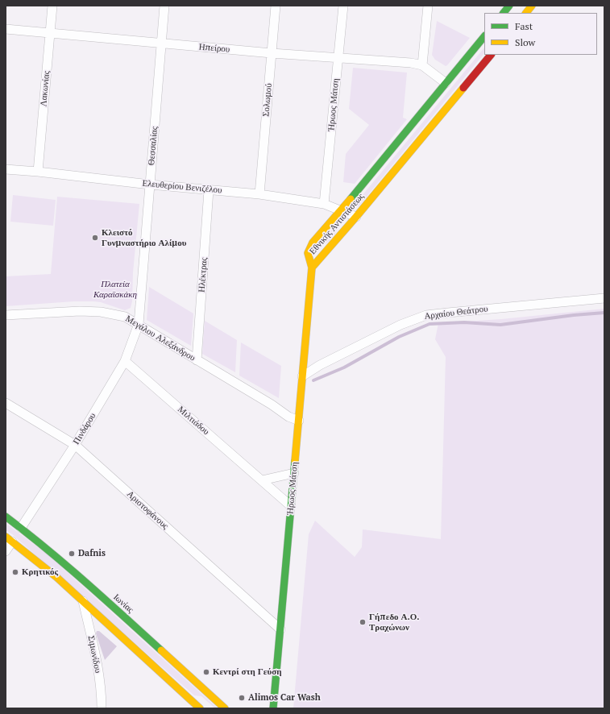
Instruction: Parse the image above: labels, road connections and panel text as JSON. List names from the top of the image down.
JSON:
{
  "streets": {
    "street": [
      "Ηπείρου",
      "Λακωνίας",
      "Σολωμού",
      "Ήρωος Μάτση",
      "Θεσσαλίας",
      "Ελευθερίου Βενιζέλου",
      "Εθνικής Αντιστάσεως",
      "Ηλέκτρας",
      "Αρχαίου Θεάτρου",
      "Μεγάλου Αλεξάνδρου",
      "Μιλτιάδου",
      "Πινδάρου",
      "Αριστοφάνους",
      "Ιωνίας",
      "Σιμωνίδου"
    ]
  },
  "crossings": [
    ["Ηπείρου", "Λακωνίας"],
    ["Ηπείρου", "Σολωμού"],
    ["Ηπείρου", "Ήρωος Μάτση"],
    ["Ηπείρου", "Θεσσαλίας"],
    ["Λακωνίας", "Ελευθερίου Βενιζέλου"],
    ["Σολωμού", "Ελευθερίου Βενιζέλου"],
    ["Ήρωος Μάτση", "Ελευθερίου Βενιζέλου"],
    ["Ήρωος Μάτση", "Εθνικής Αντιστάσεως"],
    ["Ήρωος Μάτση", "Αρχαίου Θεάτρου"],
    ["Ήρωος Μάτση", "Μεγάλου Αλεξάνδρου"],
    ["Ήρωος Μάτση", "Μιλτιάδου"],
    ["Ήρωος Μάτση", "Αριστοφάνους"],
    ["Θεσσαλίας", "Ελευθερίου Βενιζέλου"],
    ["Θεσσαλίας", "Μεγάλου Αλεξάνδρου"],
    ["Θεσσαλίας", "Πινδάρου"],
    ["Ελευθερίου Βενιζέλου", "Εθνικής Αντιστάσεως"],
    ["Ελευθερίου Βενιζέλου", "Ηλέκτρας"],
    ["Ηλέκτρας", "Μεγάλου Αλεξάνδρου"],
    ["Μεγάλου Αλεξάνδρου", "Πινδάρου"],
    ["Μιλτιάδου", "Πινδάρου"],
    ["Πινδάρου", "Αριστοφάνους"],
    ["Πινδάρου", "Ιωνίας"]
  ],
  "parks": ["Πλατεία Καραϊσκάκη"],
  "places": [
    "Κλειστό Γυνμναστήριο Αλίμου",
    "Dafnis",
    "Κρητικός",
    "Γήπεδο Α.Ο. Τραχώνων",
    "Κεντρί στη Γεύση",
    "Alimos Car Wash"
  ],
  "legend": ["Fast", "Slow"]
}
